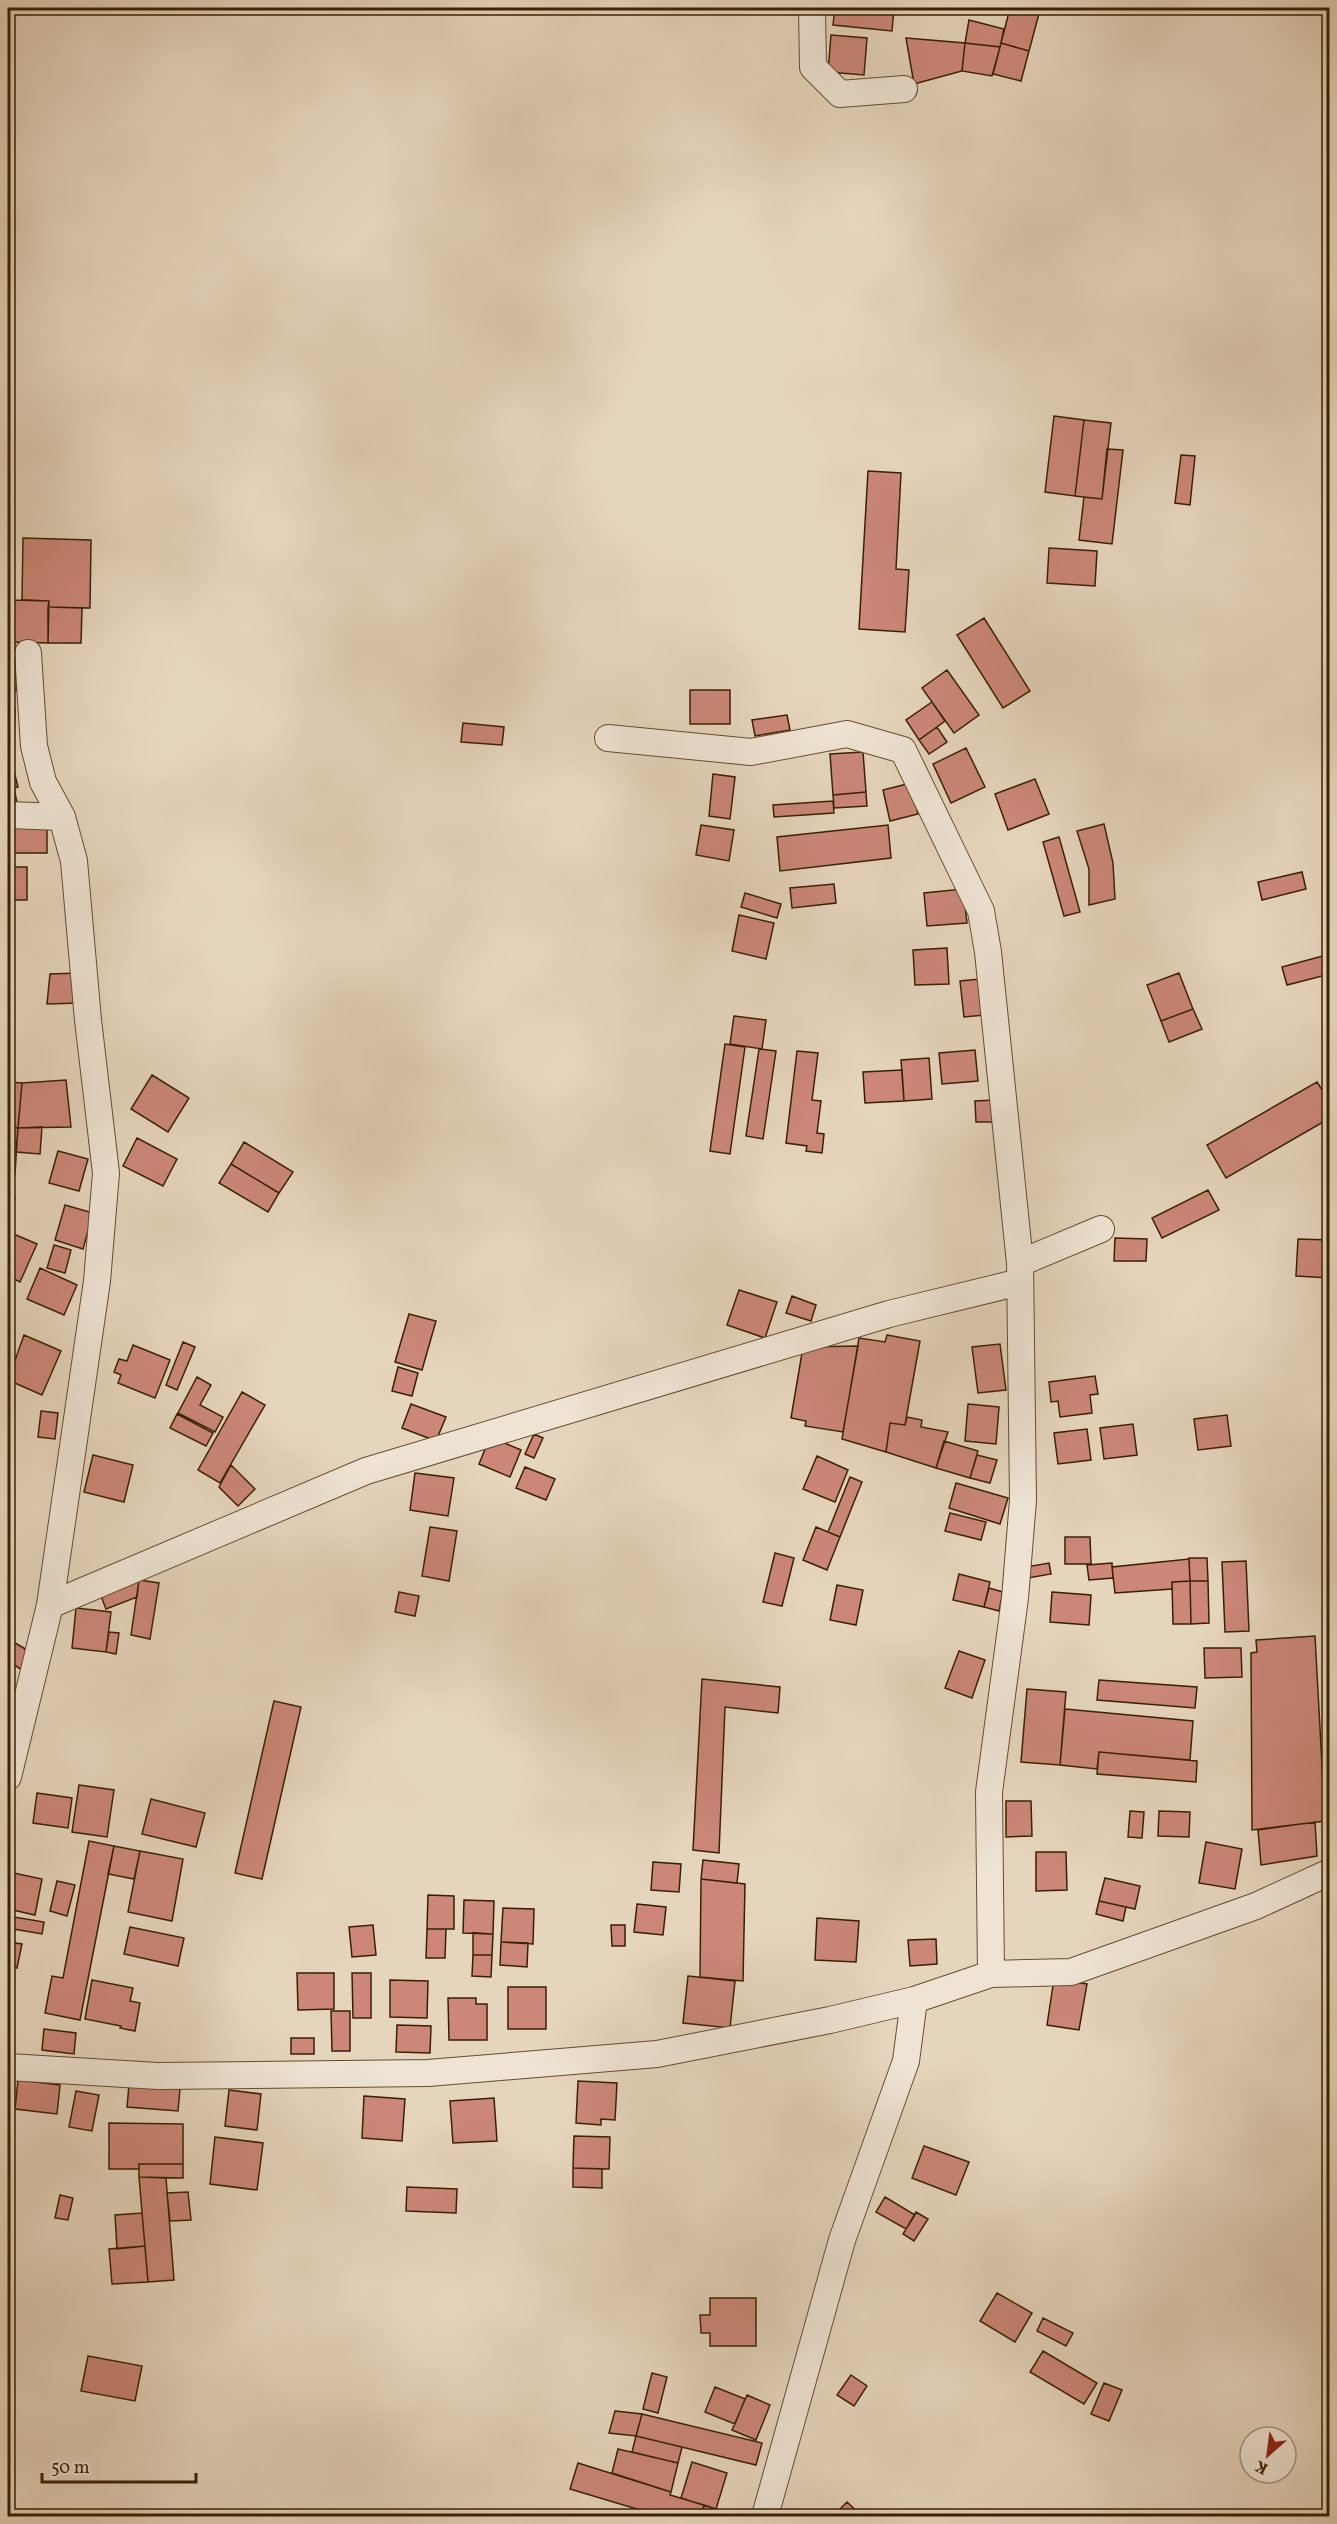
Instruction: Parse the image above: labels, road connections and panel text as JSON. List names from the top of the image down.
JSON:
{
  "scale_bar": "50 m",
  "north": "bottom left"
}
